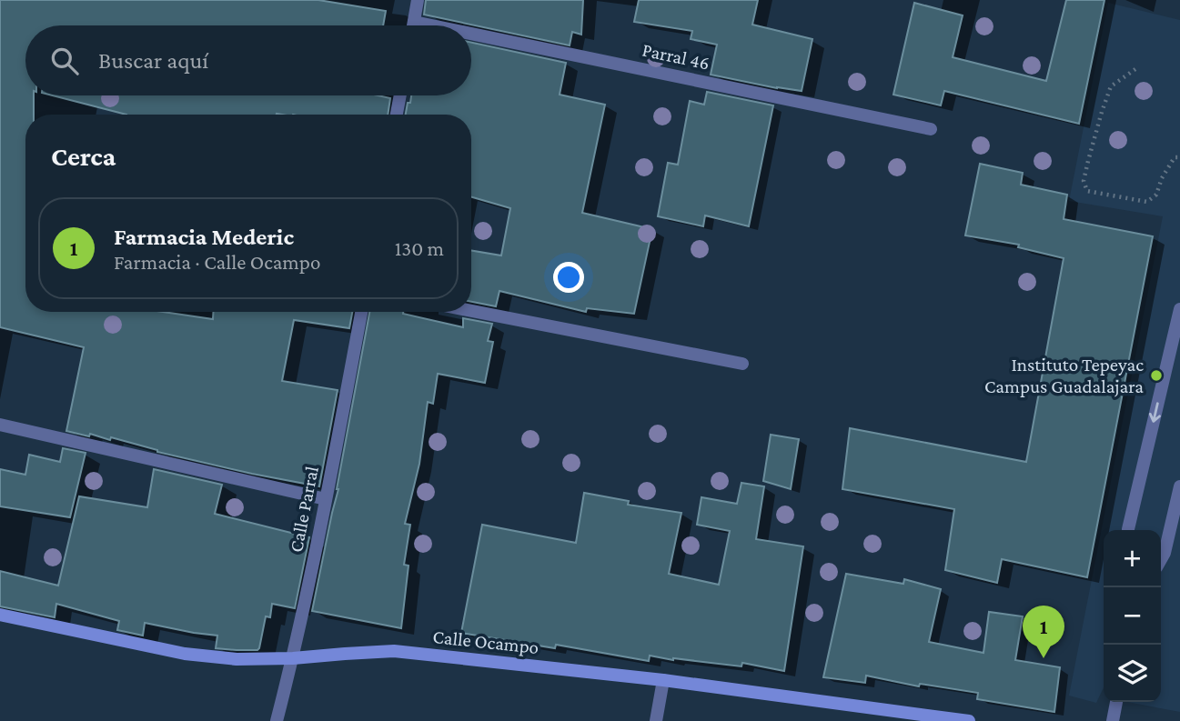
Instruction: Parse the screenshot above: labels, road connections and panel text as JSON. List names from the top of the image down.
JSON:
{
  "streets": {
    "street": ["Parral 46", "Calle Parral", "Calle Ocampo"]
  },
  "crossings": [
    ["Calle Parral", "Calle Ocampo"]
  ],
  "places": ["Instituto Tepeyac Campus Guadalajara"],
  "page": {
    "search": "Buscar aquí",
    "heading": "Cerca",
    "list": [
      {
        "mark": "1",
        "name": "Farmacia Mederic",
        "note": "Farmacia · Calle Ocampo",
        "value": "130 m"
      }
    ],
    "map_buttons": ["+", "−"],
    "pins": "1"
  }
}
